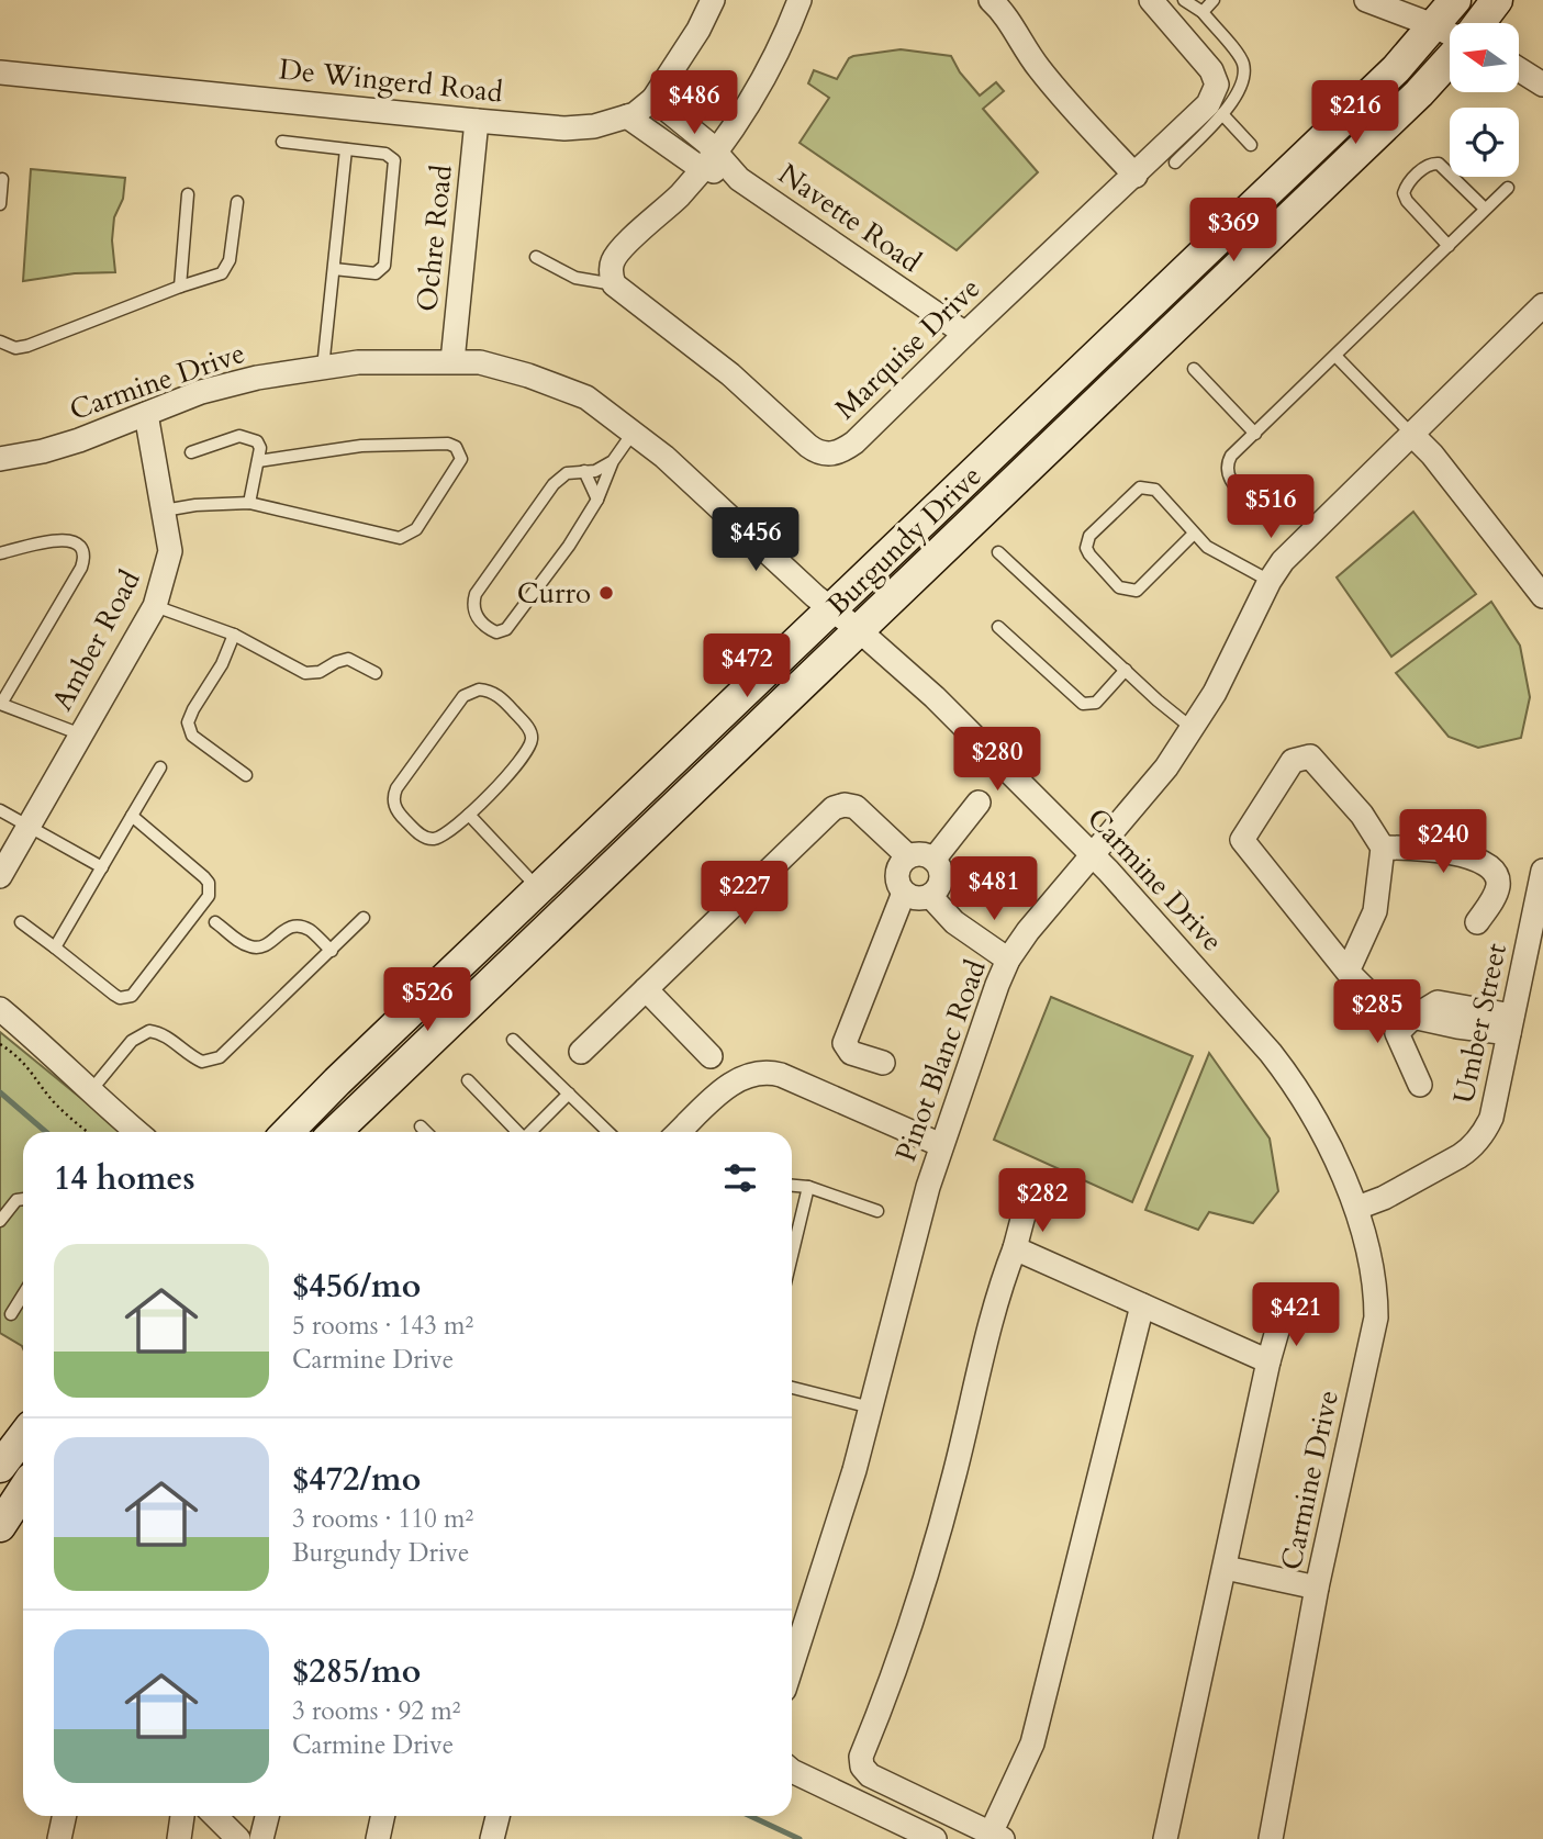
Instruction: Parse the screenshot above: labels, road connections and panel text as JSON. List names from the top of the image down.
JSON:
{
  "streets": {
    "main road": ["Burgundy Drive"],
    "street": [
      "De Wingerd Road",
      "Navette Road",
      "Ochre Road",
      "Marquise Drive",
      "Carmine Drive",
      "Amber Road",
      "Umber Street",
      "Pinot Blanc Road"
    ]
  },
  "crossings": [
    ["De Wingerd Road", "Ochre Road"],
    ["Navette Road", "Marquise Drive"],
    ["Ochre Road", "Carmine Drive"],
    ["Carmine Drive", "Burgundy Drive"],
    ["Carmine Drive", "Amber Road"],
    ["Carmine Drive", "Umber Street"],
    ["Carmine Drive", "Pinot Blanc Road"]
  ],
  "places": ["Curro"],
  "north": "left",
  "page": {
    "price": [
      "$486",
      "$216",
      "$369",
      "$516",
      "$456",
      "$472",
      "$280",
      "$240",
      "$481",
      "$227",
      "$526",
      "$285",
      "$282",
      "$421"
    ],
    "heading": "14 homes",
    "list": [
      {
        "name": "$456/mo",
        "note": "5 rooms · 143 m² · Carmine Drive"
      },
      {
        "name": "$472/mo",
        "note": "3 rooms · 110 m² · Burgundy Drive"
      },
      {
        "name": "$285/mo",
        "note": "3 rooms · 92 m² · Carmine Drive"
      }
    ]
  }
}
